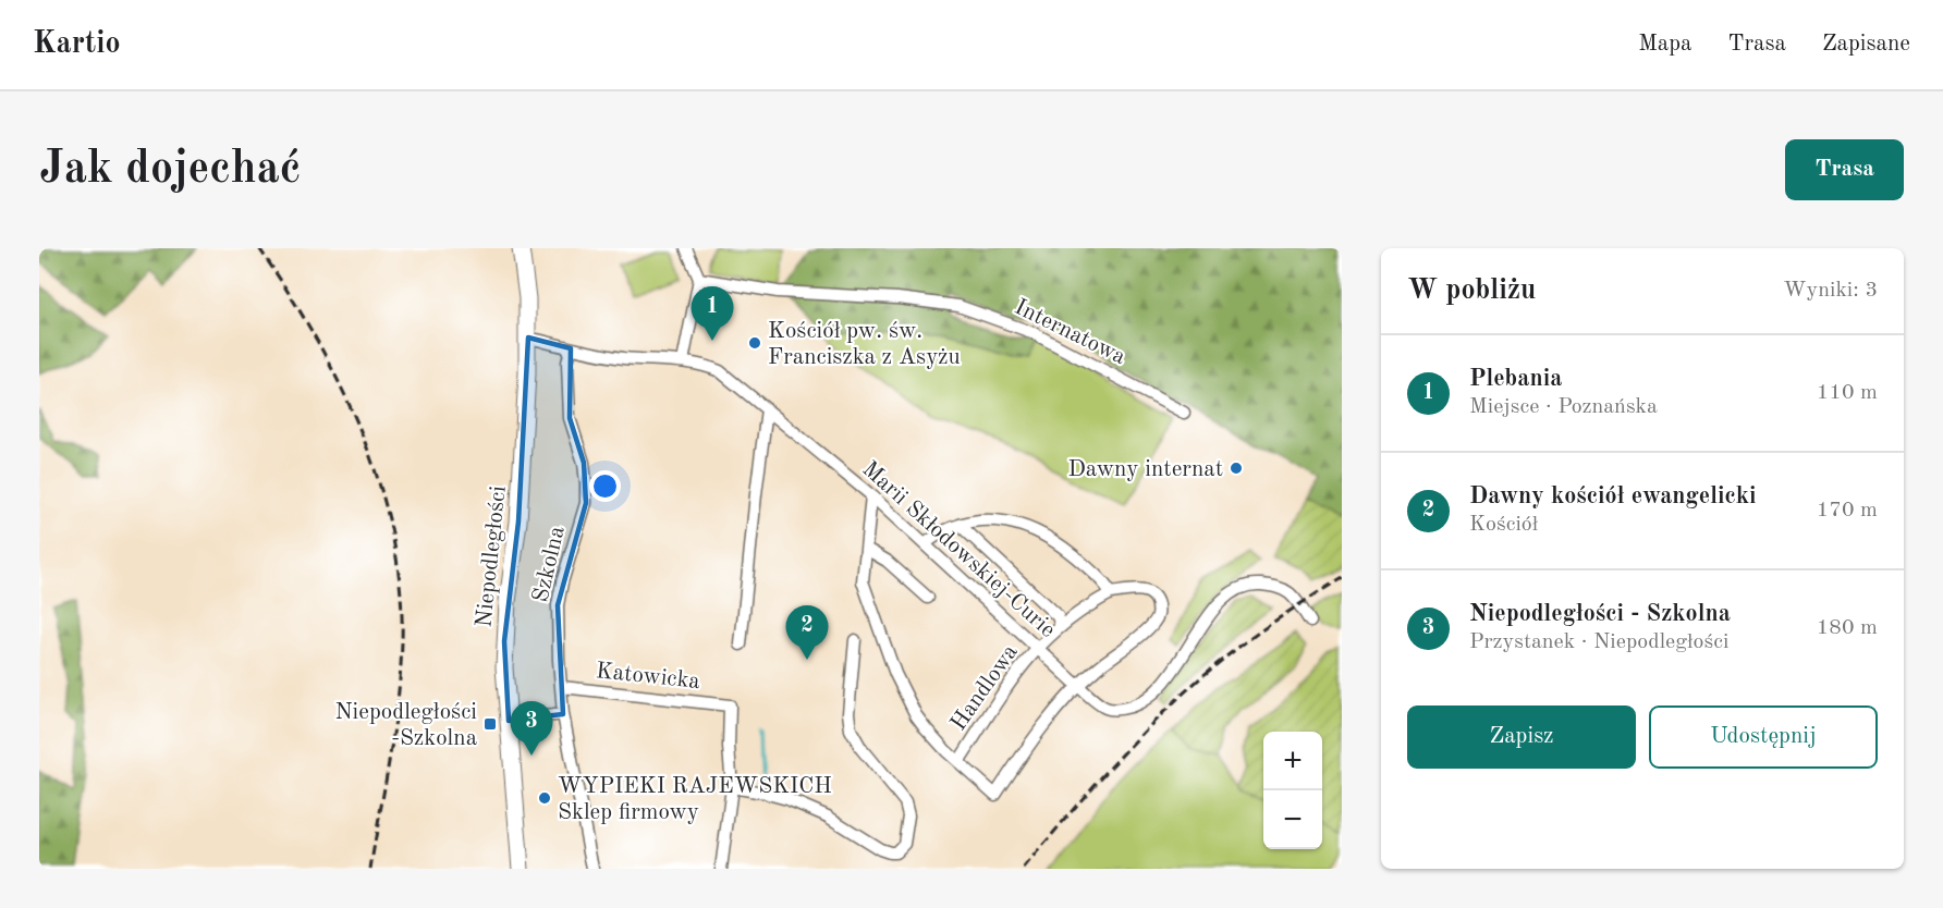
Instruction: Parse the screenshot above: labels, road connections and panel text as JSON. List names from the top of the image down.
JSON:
{
  "streets": {
    "main road": ["Niepodległości"],
    "street": [
      "Internatowa",
      "Marii Skłodowskiej-Curie",
      "Szkolna",
      "Katowicka",
      "Handlowa"
    ]
  },
  "crossings": [
    ["Marii Skłodowskiej-Curie", "Niepodległości"],
    ["Marii Skłodowskiej-Curie", "Szkolna"],
    ["Marii Skłodowskiej-Curie", "Handlowa"],
    ["Szkolna", "Katowicka"]
  ],
  "places": {
    "other": ["Kościół pw. św. Franciszka z Asyżu", "Dawny internat", "WYPIEKI RAJEWSKICH Sklep firmowy"],
    "transit": ["Niepodległości -Szkolna"]
  },
  "page": {
    "header": "Kartio",
    "nav": ["Mapa", "Trasa", "Zapisane"],
    "buttons": [
      "Trasa",
      ["Zapisz", "Udostępnij"]
    ],
    "title": "Jak dojechać",
    "heading": ["W pobliżu", "Wyniki: 3"],
    "pins": ["1", "2", "3"],
    "list": [
      {
        "mark": "1",
        "name": "Plebania",
        "note": "Miejsce · Poznańska",
        "value": "110 m"
      },
      {
        "mark": "2",
        "name": "Dawny kościół ewangelicki",
        "note": "Kościół",
        "value": "170 m"
      },
      {
        "mark": "3",
        "name": "Niepodległości - Szkolna",
        "note": "Przystanek · Niepodległości",
        "value": "180 m"
      }
    ],
    "map_buttons": ["+", "−"]
  }
}
